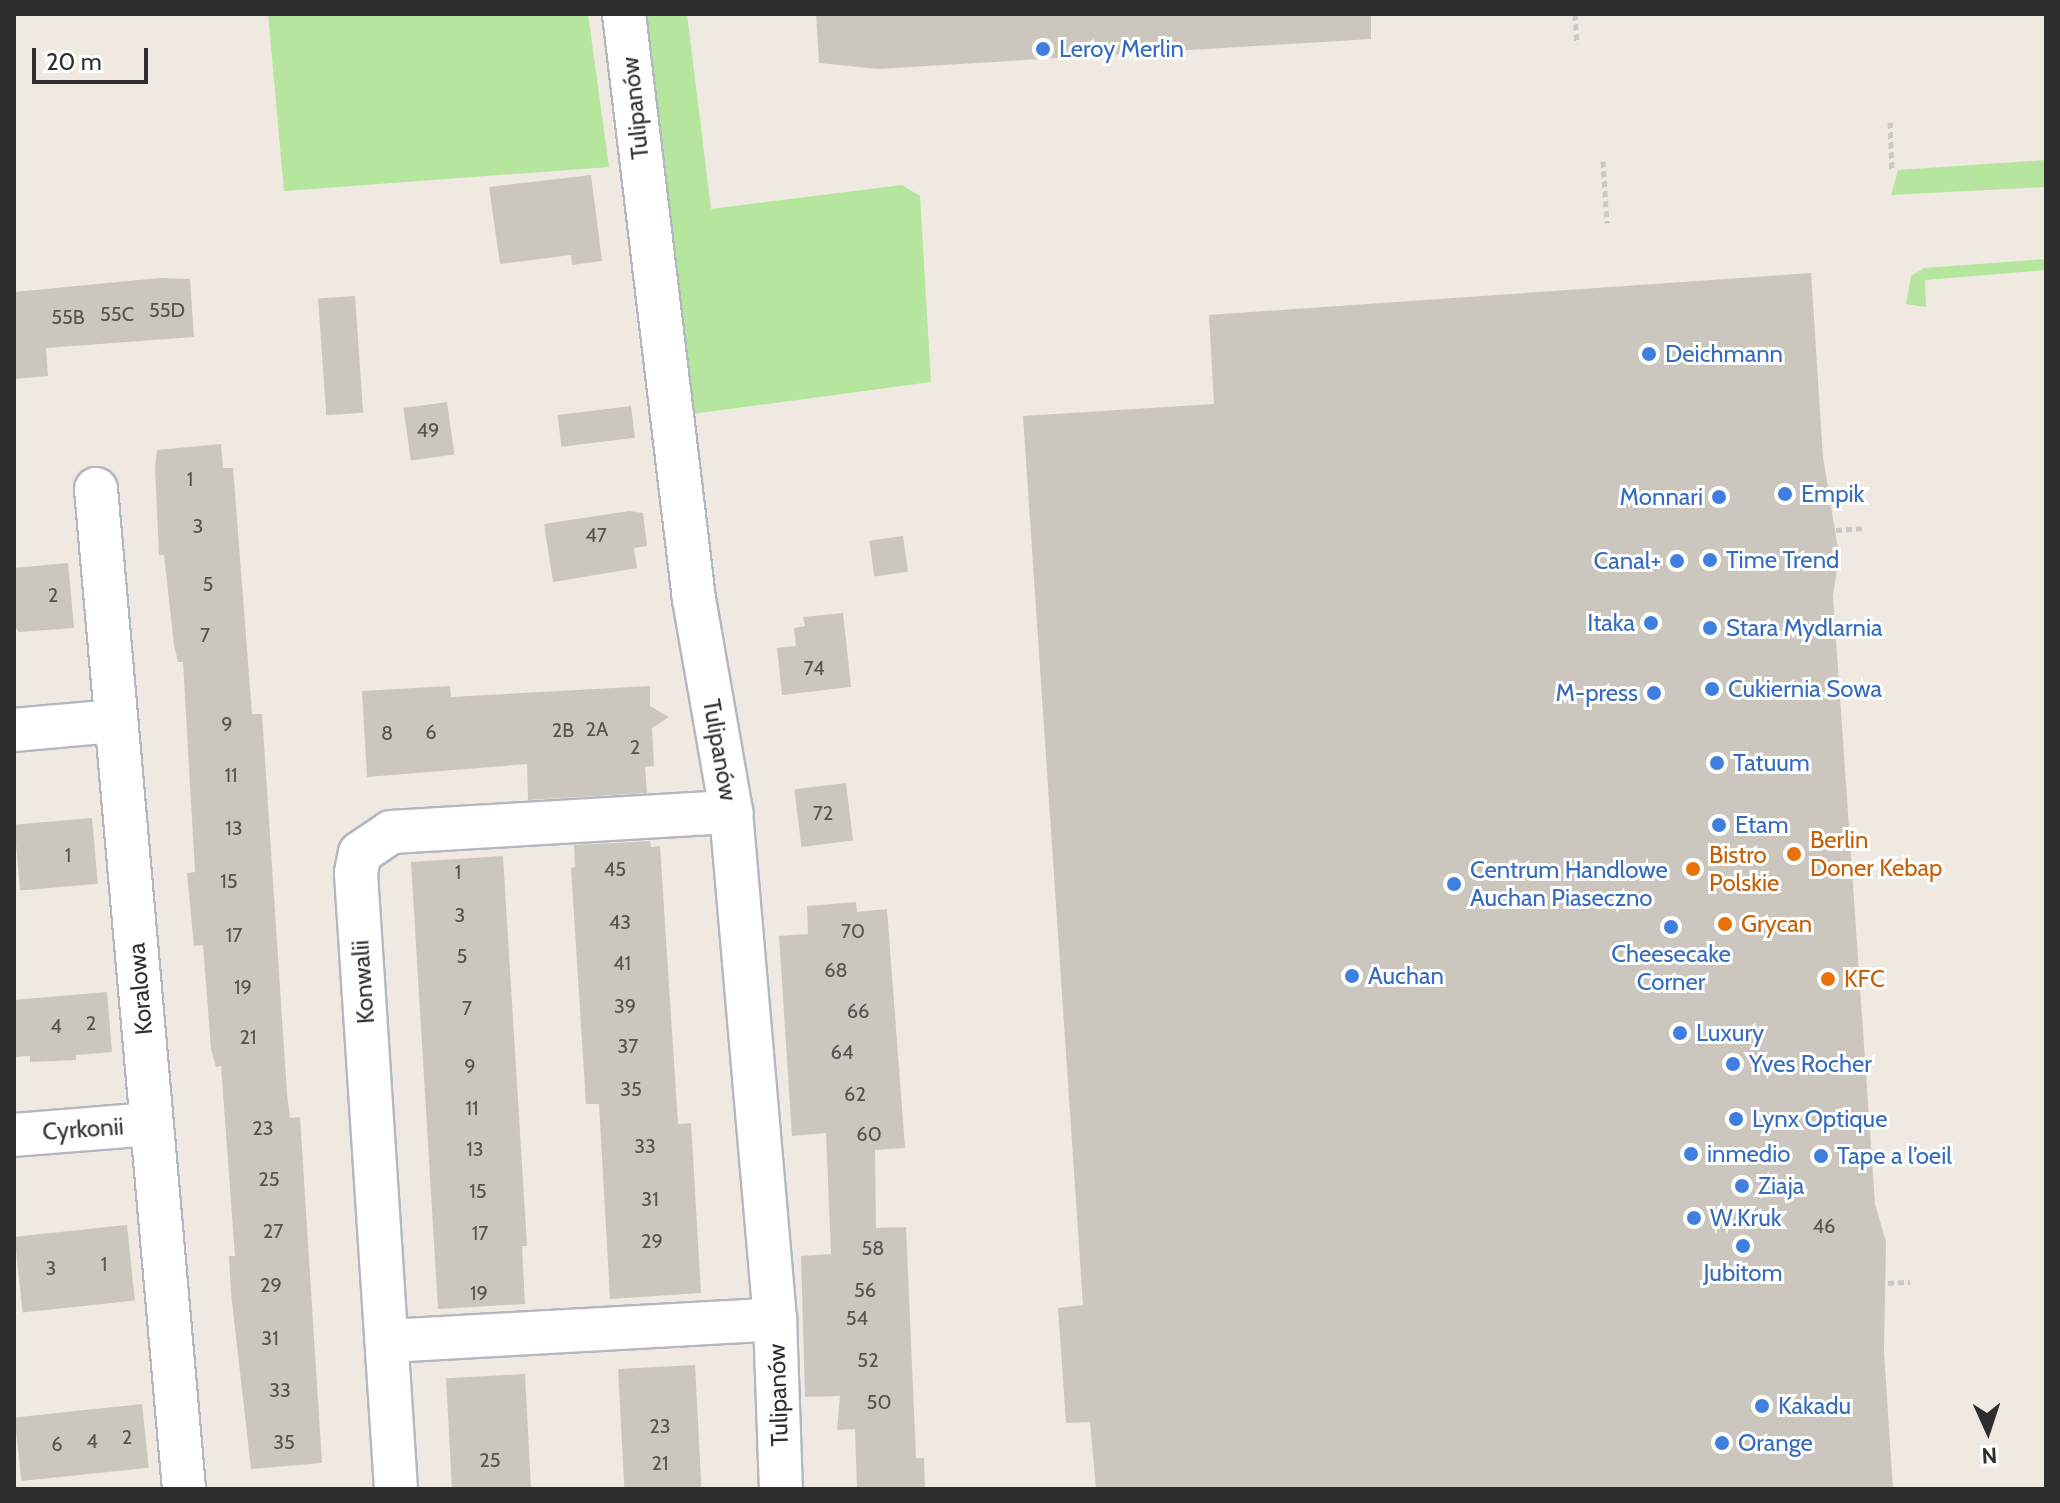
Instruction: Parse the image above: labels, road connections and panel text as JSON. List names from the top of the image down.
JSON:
{
  "streets": {
    "street": [
      "Tulipanów",
      "Konwalii",
      "Koralowa",
      "Cyrkonii"
    ]
  },
  "crossings": [
    ["Tulipanów", "Konwalii"],
    ["Koralowa", "Cyrkonii"]
  ],
  "places": [
    "Leroy Merlin",
    "Deichmann",
    "Empik",
    "Monnari",
    "Time Trend",
    "Canal+",
    "Itaka",
    "Stara Mydlarnia",
    "Cukiernia Sowa",
    "M-press",
    "Tatuum",
    "Etam",
    "Berlin Doner Kebap",
    "Bistro Polskie",
    "Centrum Handlowe Auchan Piaseczno",
    "Grycan",
    "Cheesecake Corner",
    "Auchan",
    "KFC",
    "Luxury",
    "Yves Rocher",
    "Lynx Optique",
    "inmedio",
    "Tape a l’oeil",
    "Ziaja",
    "W.Kruk",
    "Jubitom",
    "Kakadu",
    "Orange"
  ],
  "house_numbers": [
    "55D",
    "55C",
    "55B",
    "49",
    "1",
    "3",
    "47",
    "5",
    "2",
    "7",
    "74",
    "9",
    "2A",
    "2B",
    "6",
    "8",
    "2",
    "11",
    "72",
    "13",
    "1",
    "45",
    "1",
    "15",
    "3",
    "43",
    "70",
    "17",
    "5",
    "41",
    "68",
    "19",
    "39",
    "7",
    "66",
    "2",
    "4",
    "21",
    "37",
    "64",
    "9",
    "35",
    "62",
    "11",
    "23",
    "60",
    "33",
    "13",
    "25",
    "15",
    "31",
    "46",
    "27",
    "17",
    "29",
    "58",
    "1",
    "3",
    "29",
    "56",
    "19",
    "54",
    "31",
    "52",
    "33",
    "50",
    "23",
    "2",
    "4",
    "35",
    "6",
    "25",
    "21"
  ],
  "scale_bar": "20 m",
  "north": "bottom"
}
